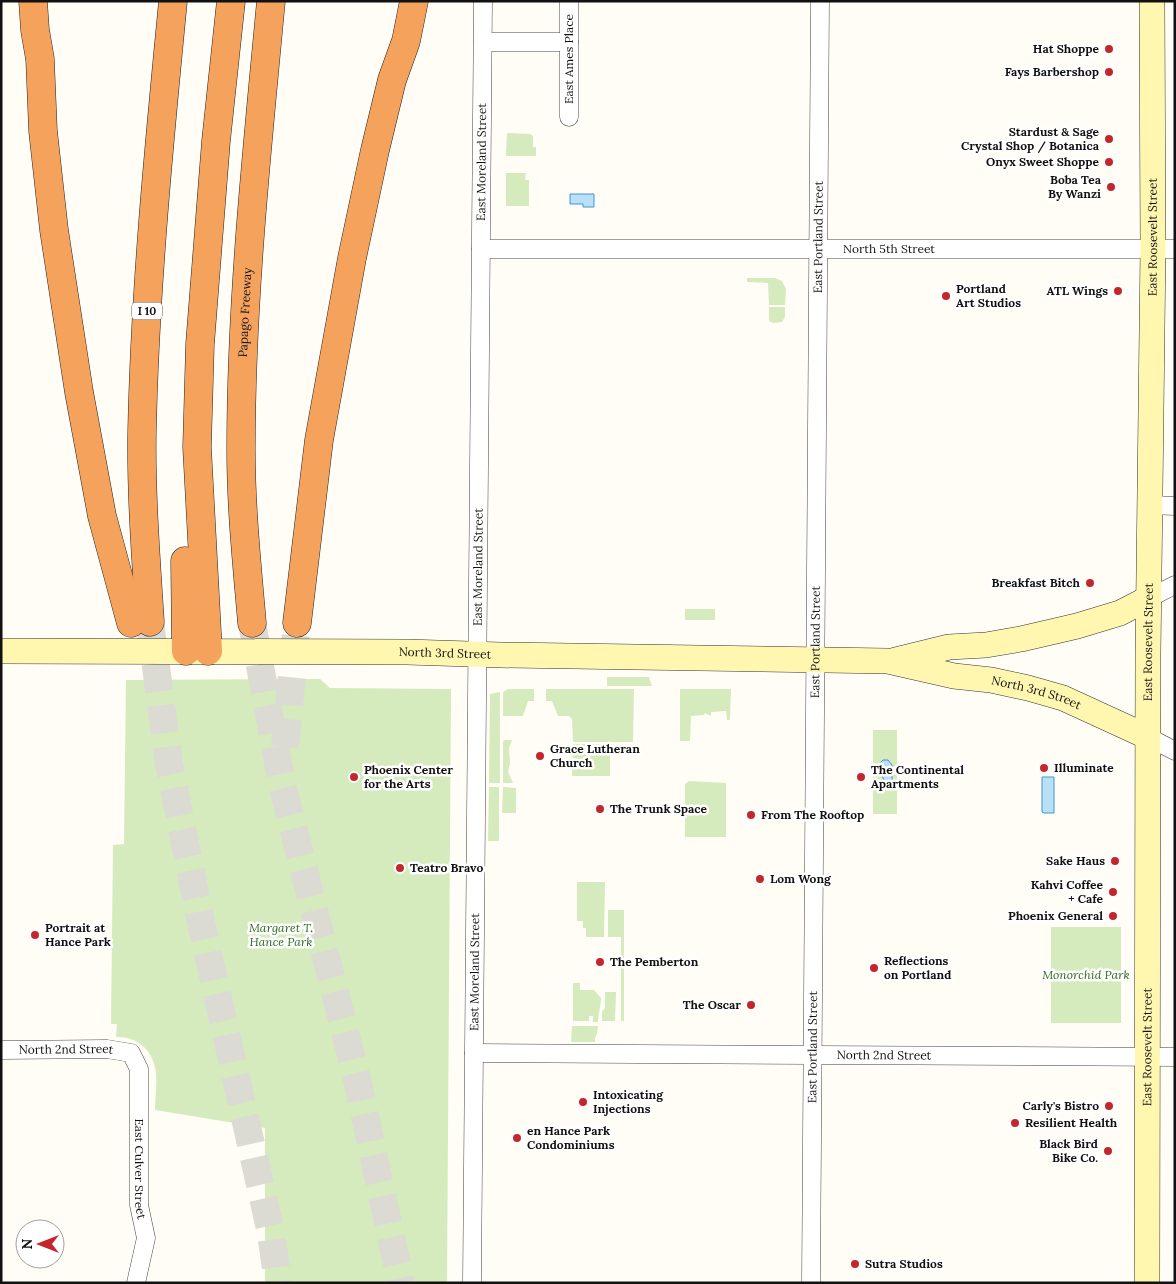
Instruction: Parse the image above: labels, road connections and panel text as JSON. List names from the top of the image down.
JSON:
{
  "streets": {
    "highway": ["I 10", "Papago Freeway"],
    "street": [
      "East Ames Place",
      "East Moreland Street",
      "East Portland Street",
      "East Roosevelt Street",
      "North 5th Street",
      "North 3rd Street",
      "North 2nd Street",
      "East Culver Street"
    ]
  },
  "crossings": [
    ["East Moreland Street", "North 5th Street"],
    ["East Moreland Street", "North 3rd Street"],
    ["East Moreland Street", "North 2nd Street"],
    ["East Portland Street", "North 5th Street"],
    ["East Portland Street", "North 3rd Street"],
    ["East Portland Street", "North 2nd Street"],
    ["East Roosevelt Street", "North 5th Street"],
    ["East Roosevelt Street", "North 3rd Street"],
    ["East Roosevelt Street", "North 2nd Street"],
    ["North 2nd Street", "East Culver Street"]
  ],
  "parks": ["Margaret T. Hance Park", "Monorchid Park"],
  "places": [
    "Hat Shoppe",
    "Fays Barbershop",
    "Stardust & Sage Crystal Shop / Botanica",
    "Onyx Sweet Shoppe",
    "Boba Tea By Wanzi",
    "ATL Wings",
    "Portland Art Studios",
    "Breakfast Bitch",
    "Grace Lutheran Church",
    "Illuminate",
    "Phoenix Center for the Arts",
    "The Continental Apartments",
    "The Trunk Space",
    "From The Rooftop",
    "Sake Haus",
    "Teatro Bravo",
    "Lom Wong",
    "Kahvi Coffee + Cafe",
    "Phoenix General",
    "Portrait at Hance Park",
    "The Pemberton",
    "Reflections on Portland",
    "The Oscar",
    "Intoxicating Injections",
    "Carly's Bistro",
    "Resilient Health",
    "en Hance Park Condominiums",
    "Black Bird Bike Co.",
    "Sutra Studios"
  ],
  "north": "left"
}
